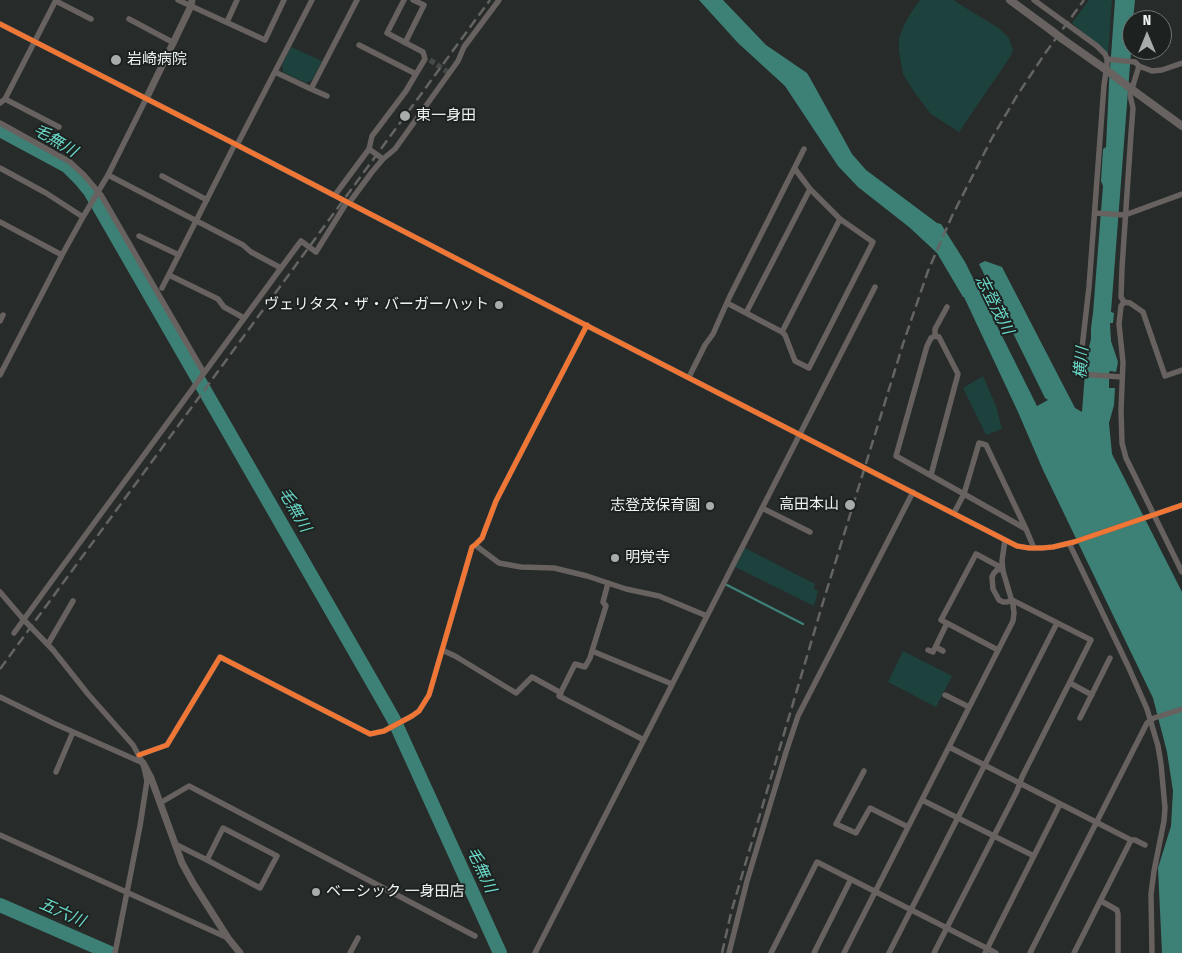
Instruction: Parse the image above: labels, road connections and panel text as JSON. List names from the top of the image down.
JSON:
{
  "water": [
    "毛無川",
    "志登茂川",
    "横川",
    "五六川"
  ],
  "places": [
    "岩崎病院",
    "東一身田",
    "ヴェリタス・ザ・バーガーハット",
    "高田本山",
    "志登茂保育園",
    "明覚寺",
    "ベーシック 一身田店"
  ],
  "north": "top"
}
